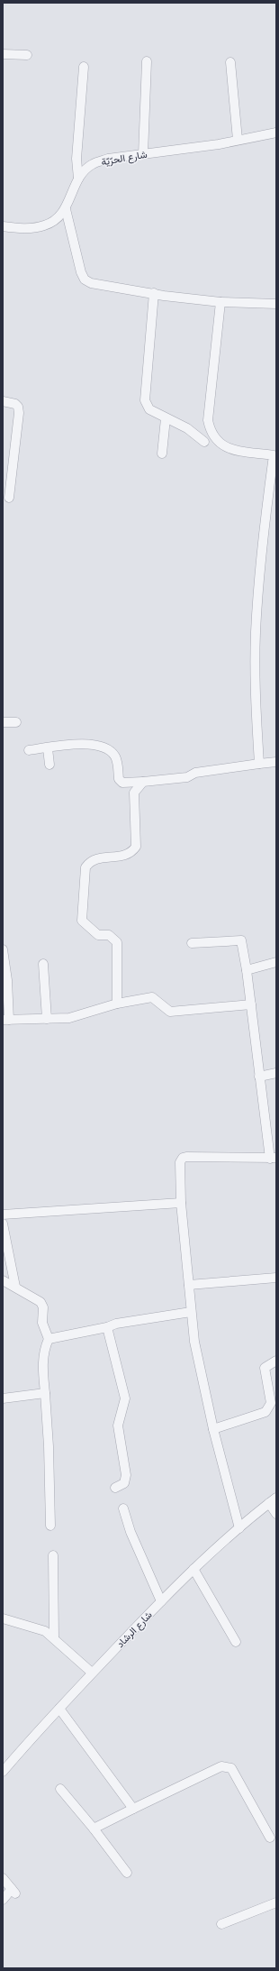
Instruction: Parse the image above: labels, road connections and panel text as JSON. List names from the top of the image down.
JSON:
{
  "streets": {
    "street": ["شارع الحرّيّة", "شارع الرشاد"]
  }
}
